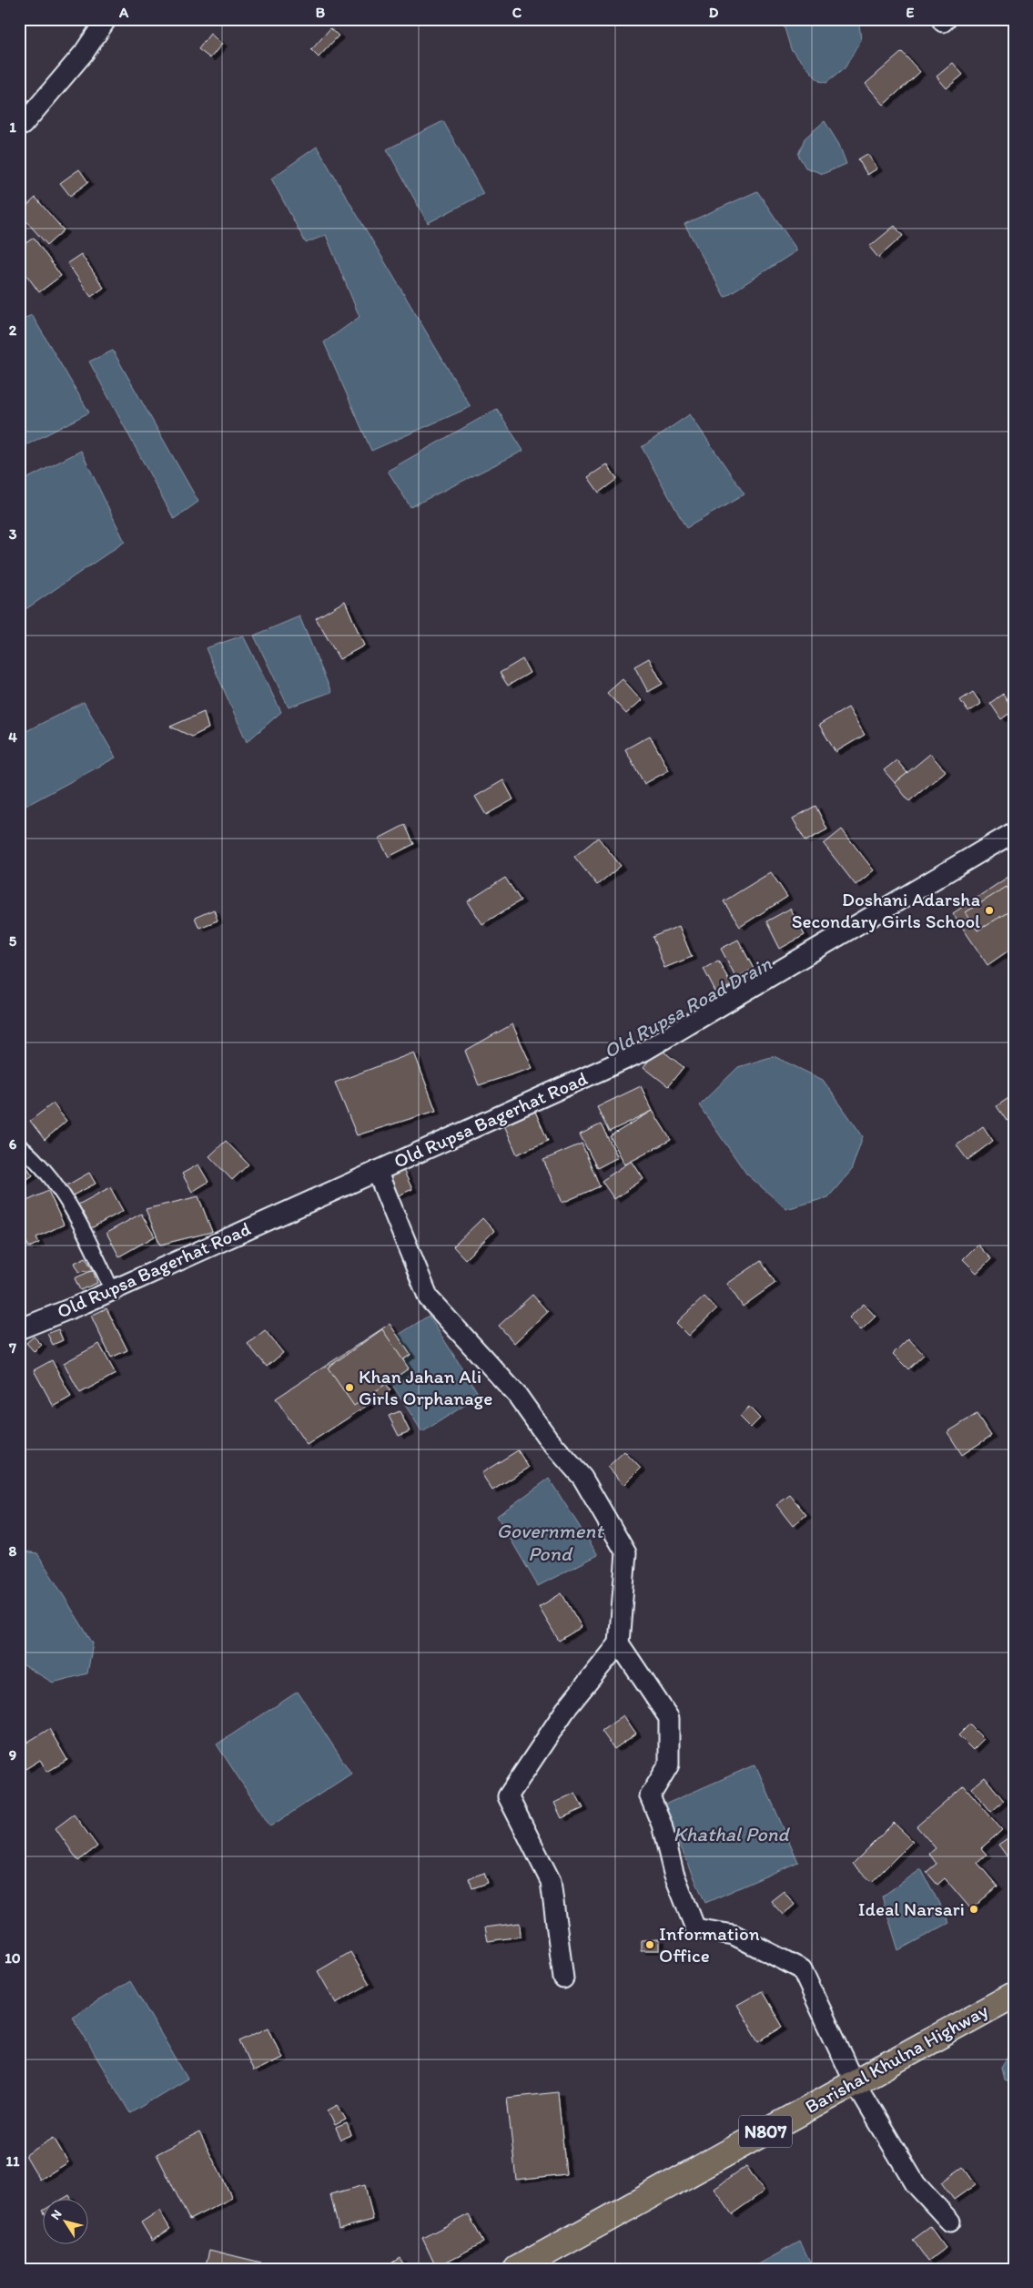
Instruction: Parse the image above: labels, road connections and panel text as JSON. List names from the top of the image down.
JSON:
{
  "streets": {
    "highway": ["Barishal Khulna Highway", "N807"],
    "street": ["Old Rupsa Bagerhat Road"]
  },
  "water": ["Old Rupsa Road Drain", "Government Pond", "Khathal Pond"],
  "places": [
    "Doshani Adarsha Secondary Girls School",
    "Khan Jahan Ali Girls Orphanage",
    "Ideal Narsari",
    "Information Office"
  ],
  "north": "top left",
  "grid": {
    "columns": [
      "A",
      "B",
      "C",
      "D",
      "E"
    ],
    "rows": [
      "1",
      "2",
      "3",
      "4",
      "5",
      "6",
      "7",
      "8",
      "9",
      "10",
      "11"
    ]
  }
}
